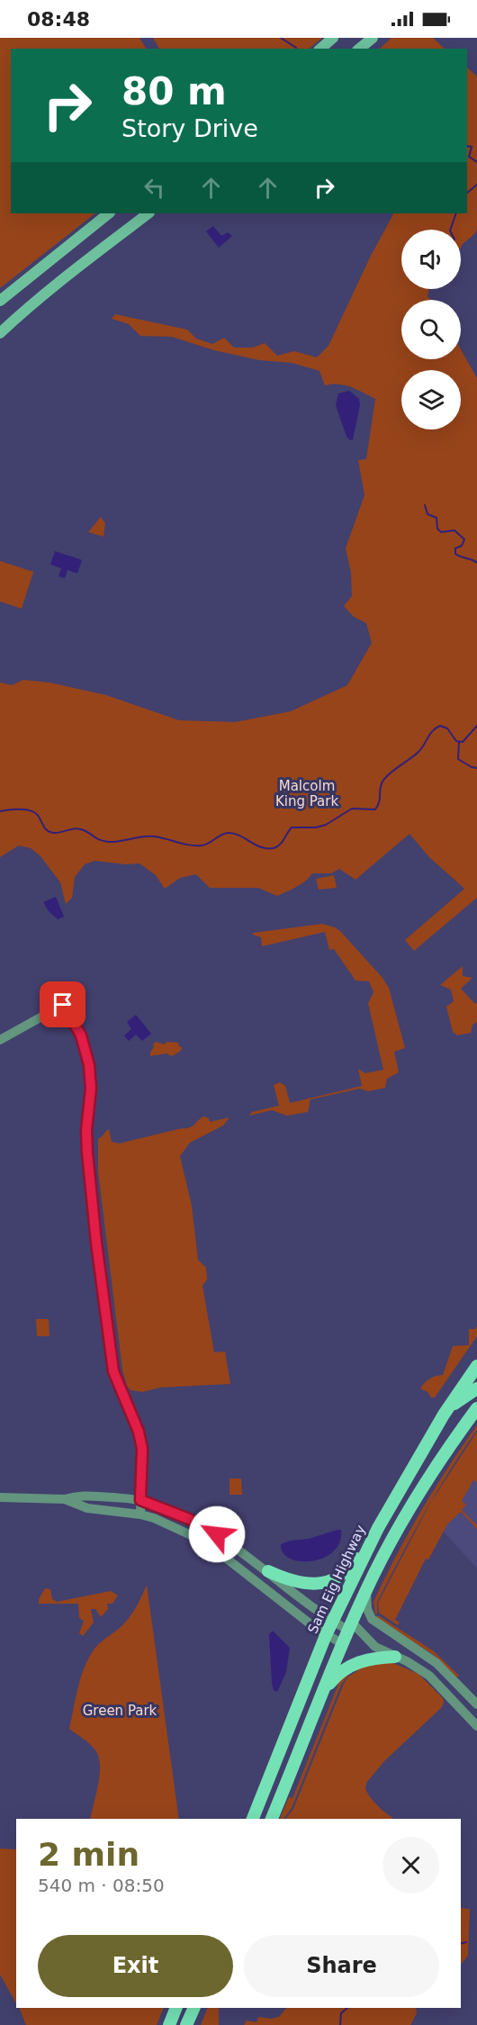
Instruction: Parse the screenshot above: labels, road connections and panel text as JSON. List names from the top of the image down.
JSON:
{
  "streets": {
    "main road": ["Sam Eig Highway"]
  },
  "parks": ["Malcolm King Park", "Green Park"],
  "page": {
    "status": "08:48",
    "turn": ["80 m", "Story Drive"],
    "heading": ["2 min", "540 m · 08:50"],
    "buttons": ["Exit", "Share"]
  }
}
